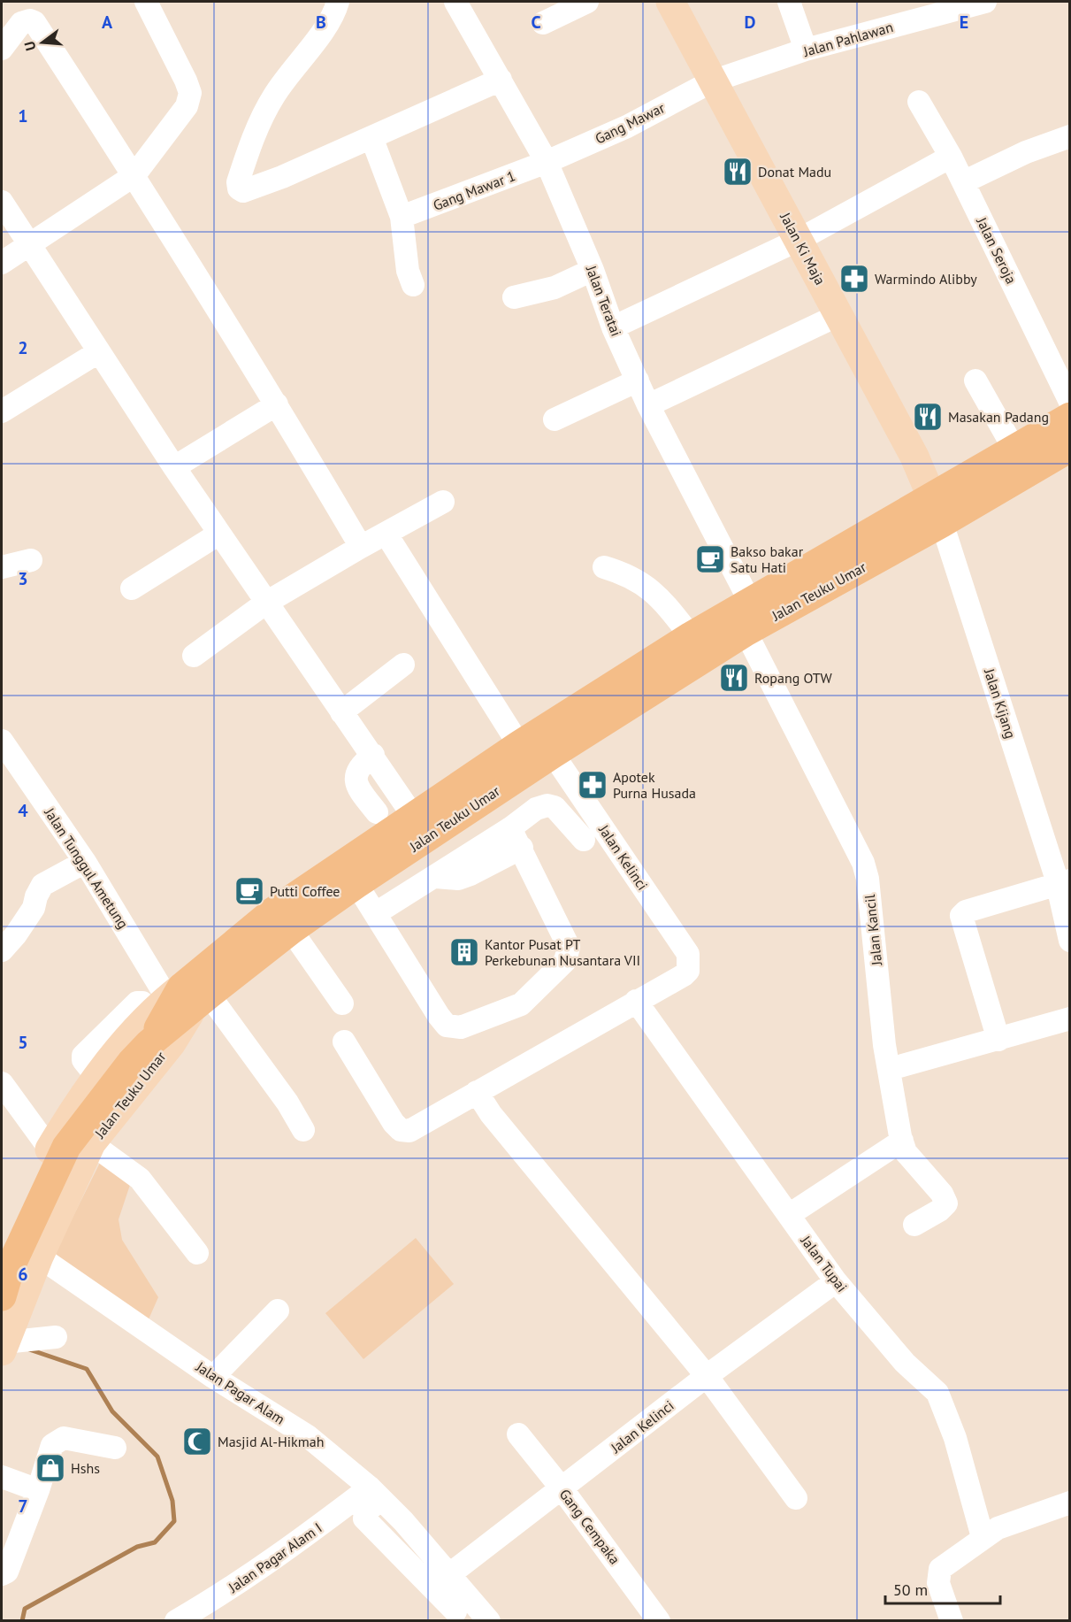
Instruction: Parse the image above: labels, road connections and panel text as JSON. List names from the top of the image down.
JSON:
{
  "streets": {
    "highway": ["Jalan Teuku Umar"],
    "main road": ["Jalan Ki Maja"],
    "street": [
      "Jalan Pahlawan",
      "Gang Mawar",
      "Gang Mawar 1",
      "Jalan Seroja",
      "Jalan Teratai",
      "Jalan Kijang",
      "Jalan Kelinci",
      "Jalan Tunggul Ametung",
      "Jalan Kancil",
      "Jalan Tupai",
      "Jalan Pagar Alam",
      "Gang Cempaka",
      "Jalan Pagar Alam I"
    ]
  },
  "crossings": [
    ["Jalan Pahlawan", "Gang Mawar"],
    ["Jalan Pahlawan", "Jalan Ki Maja"],
    ["Gang Mawar", "Gang Mawar 1"],
    ["Gang Mawar", "Jalan Ki Maja"],
    ["Gang Mawar", "Jalan Teratai"],
    ["Gang Mawar 1", "Jalan Teratai"],
    ["Jalan Ki Maja", "Jalan Teuku Umar"],
    ["Jalan Ki Maja", "Jalan Kijang"],
    ["Jalan Teratai", "Jalan Teuku Umar"],
    ["Jalan Teuku Umar", "Jalan Kijang"],
    ["Jalan Teuku Umar", "Jalan Kelinci"],
    ["Jalan Teuku Umar", "Jalan Tunggul Ametung"],
    ["Jalan Teuku Umar", "Jalan Kancil"],
    ["Jalan Teuku Umar", "Jalan Pagar Alam"],
    ["Jalan Kelinci", "Jalan Tupai"],
    ["Jalan Kelinci", "Jalan Pagar Alam"],
    ["Jalan Kelinci", "Gang Cempaka"],
    ["Jalan Pagar Alam", "Jalan Pagar Alam I"]
  ],
  "places": {
    "restaurant": ["Donat Madu", "Masakan Padang", "Ropang OTW"],
    "pharmacy": ["Warmindo Alibby", "Apotek Purna Husada"],
    "cafe": ["Bakso bakar Satu Hati", "Putti Coffee"],
    "building": ["Kantor Pusat PT Perkebunan Nusantara VII"],
    "mosque": ["Masjid Al-Hikmah"],
    "shop": ["Hshs"]
  },
  "scale_bar": "50 m",
  "north": "left",
  "grid": {
    "columns": [
      "A",
      "B",
      "C",
      "D",
      "E"
    ],
    "rows": [
      "1",
      "2",
      "3",
      "4",
      "5",
      "6",
      "7"
    ]
  }
}
